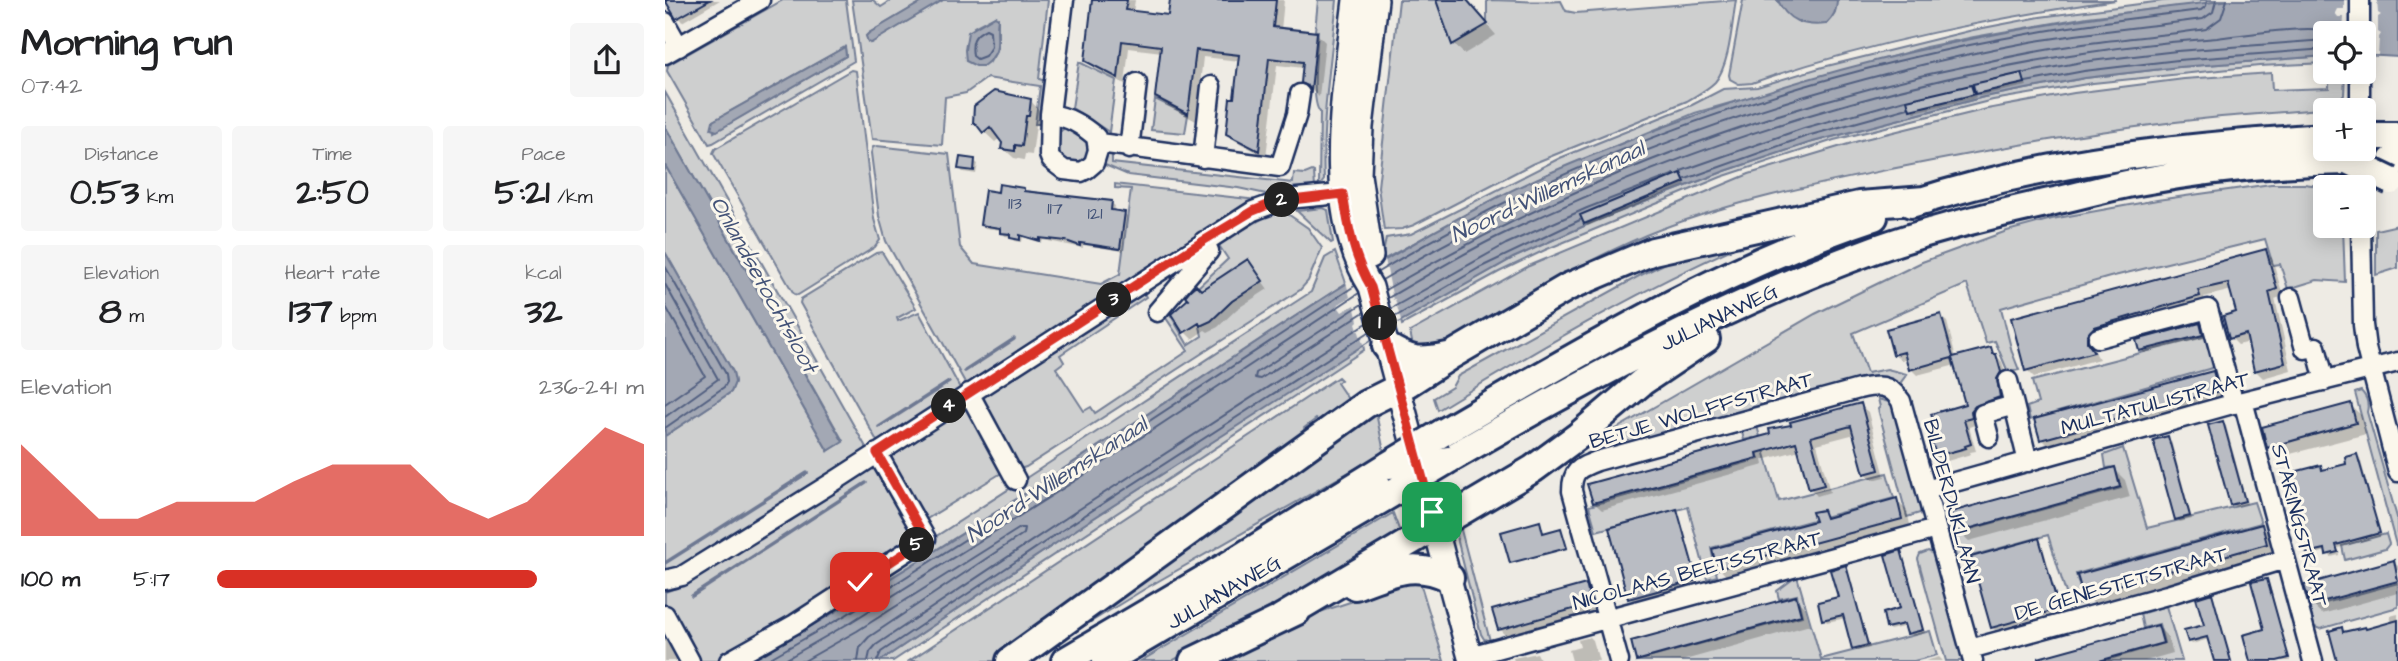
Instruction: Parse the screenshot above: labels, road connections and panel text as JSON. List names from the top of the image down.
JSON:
{
  "streets": {
    "highway": ["JULIANAWEG"],
    "street": [
      "MULTATULISTRAAT",
      "BETJE WOLFFSTRAAT",
      "BILDERDIJKLAAN",
      "STARINGSTRAAT",
      "NICOLAAS BEETSSTRAAT",
      "DE GENESTETSTRAAT"
    ]
  },
  "crossings": [
    ["MULTATULISTRAAT", "BILDERDIJKLAAN"],
    ["MULTATULISTRAAT", "STARINGSTRAAT"],
    ["BETJE WOLFFSTRAAT", "BILDERDIJKLAAN"],
    ["BETJE WOLFFSTRAAT", "NICOLAAS BEETSSTRAAT"],
    ["BILDERDIJKLAAN", "NICOLAAS BEETSSTRAAT"],
    ["BILDERDIJKLAAN", "DE GENESTETSTRAAT"],
    ["STARINGSTRAAT", "DE GENESTETSTRAAT"]
  ],
  "water": ["Noord-Willemskanaal", "Onlandsetochtsloot"],
  "house_numbers": ["113", "117", "121"],
  "page": {
    "heading": ["Morning run", "07:42"],
    "map_buttons": ["+", "−"],
    "stats": [
      ["Distance", "0.53 km"],
      ["Time", "2:50"],
      ["Pace", "5:21 /km"],
      ["Elevation", "8 m"],
      ["Heart rate", "137 bpm"],
      ["kcal", "32"]
    ],
    "pins": [
      "2",
      "3",
      "1",
      "4",
      "5"
    ],
    "chart": ["Elevation", "236–241 m"],
    "list": [
      {
        "name": "100 m",
        "note": "5:17"
      }
    ]
  }
}
